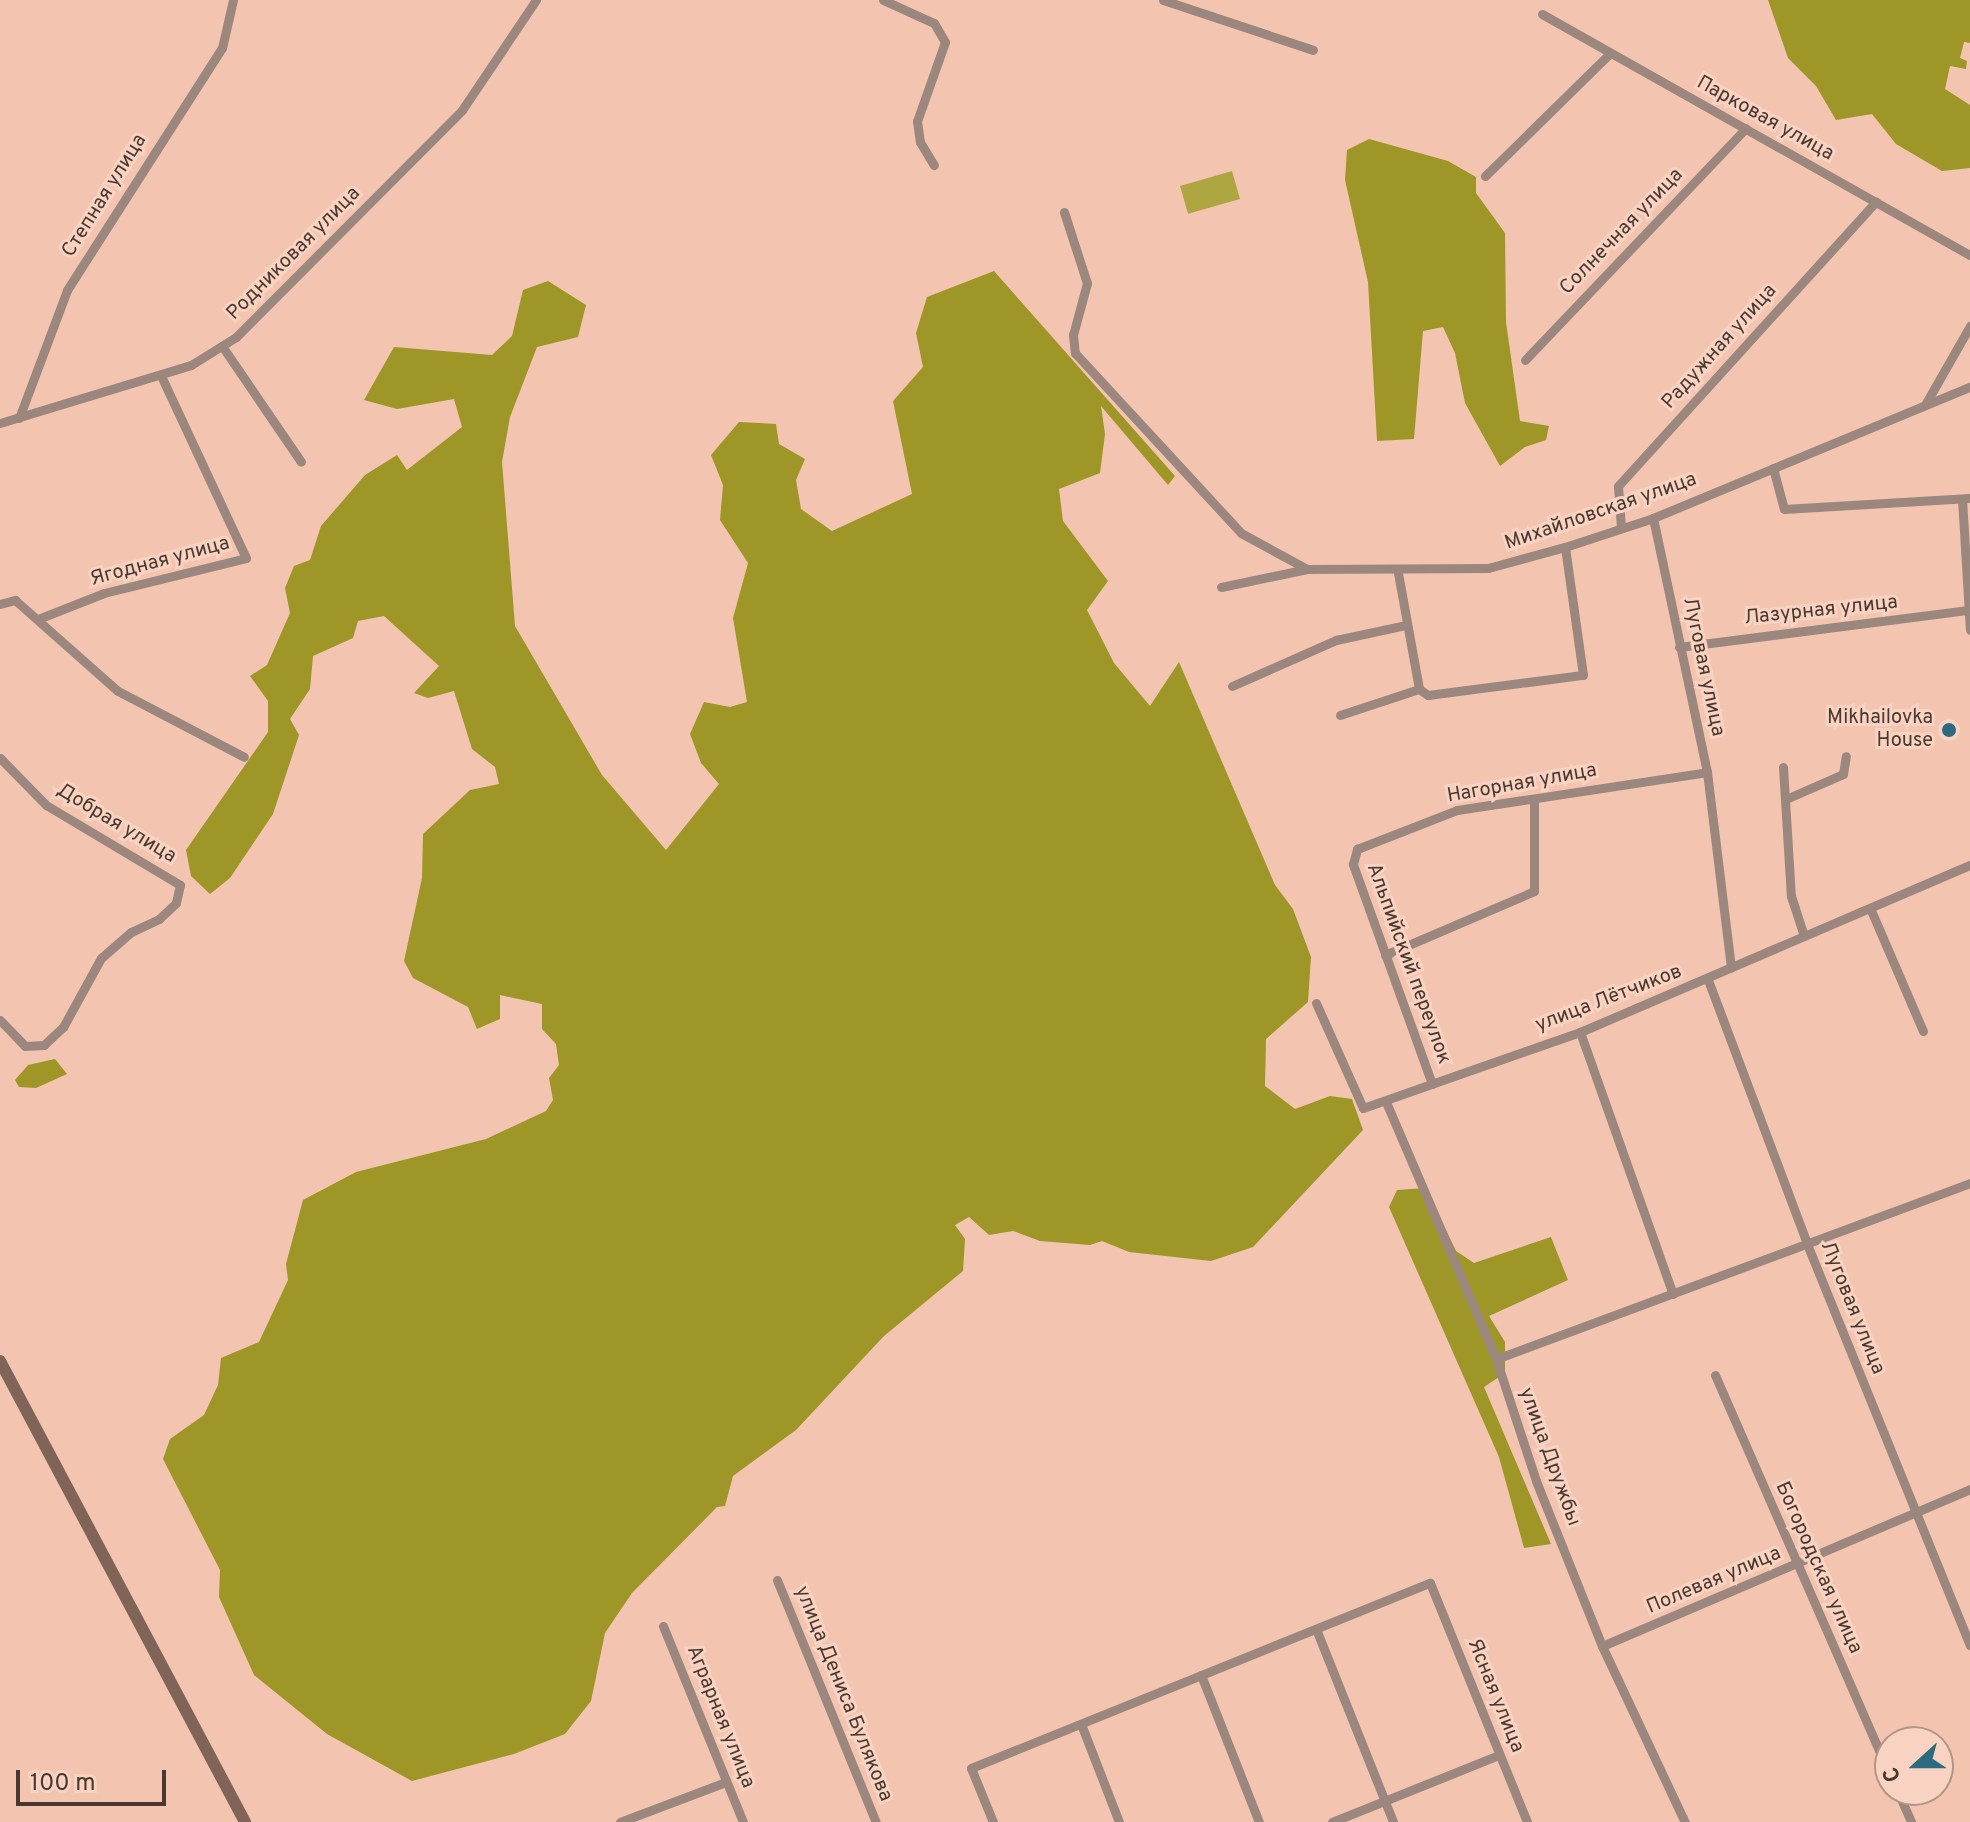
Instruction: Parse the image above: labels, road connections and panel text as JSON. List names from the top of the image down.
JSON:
{
  "streets": {
    "street": [
      "Парковая улица",
      "Степная улица",
      "Солнечная улица",
      "Родниковая улица",
      "Радужная улица",
      "Михайловская улица",
      "Ягодная улица",
      "Лазурная улица",
      "Луговая улица",
      "Нагорная улица",
      "Добрая улица",
      "Альпийский переулок",
      "улица Лётчиков",
      "улица Дружбы",
      "Богородская улица",
      "Полевая улица",
      "улица Дениса Булякова",
      "Ясная улица",
      "Аграрная улица"
    ]
  },
  "crossings": [
    ["Парковая улица", "Солнечная улица"],
    ["Парковая улица", "Радужная улица"],
    ["Степная улица", "Родниковая улица"],
    ["Родниковая улица", "Ягодная улица"],
    ["Радужная улица", "Михайловская улица"],
    ["Михайловская улица", "Луговая улица"],
    ["Лазурная улица", "Луговая улица"],
    ["Луговая улица", "Нагорная улица"],
    ["Луговая улица", "улица Лётчиков"],
    ["Луговая улица", "Полевая улица"],
    ["Нагорная улица", "Альпийский переулок"],
    ["Альпийский переулок", "улица Лётчиков"],
    ["улица Лётчиков", "улица Дружбы"],
    ["улица Дружбы", "Полевая улица"],
    ["Богородская улица", "Полевая улица"]
  ],
  "places": ["Mikhailovka House"],
  "scale_bar": "100 m",
  "north": "left"
}
